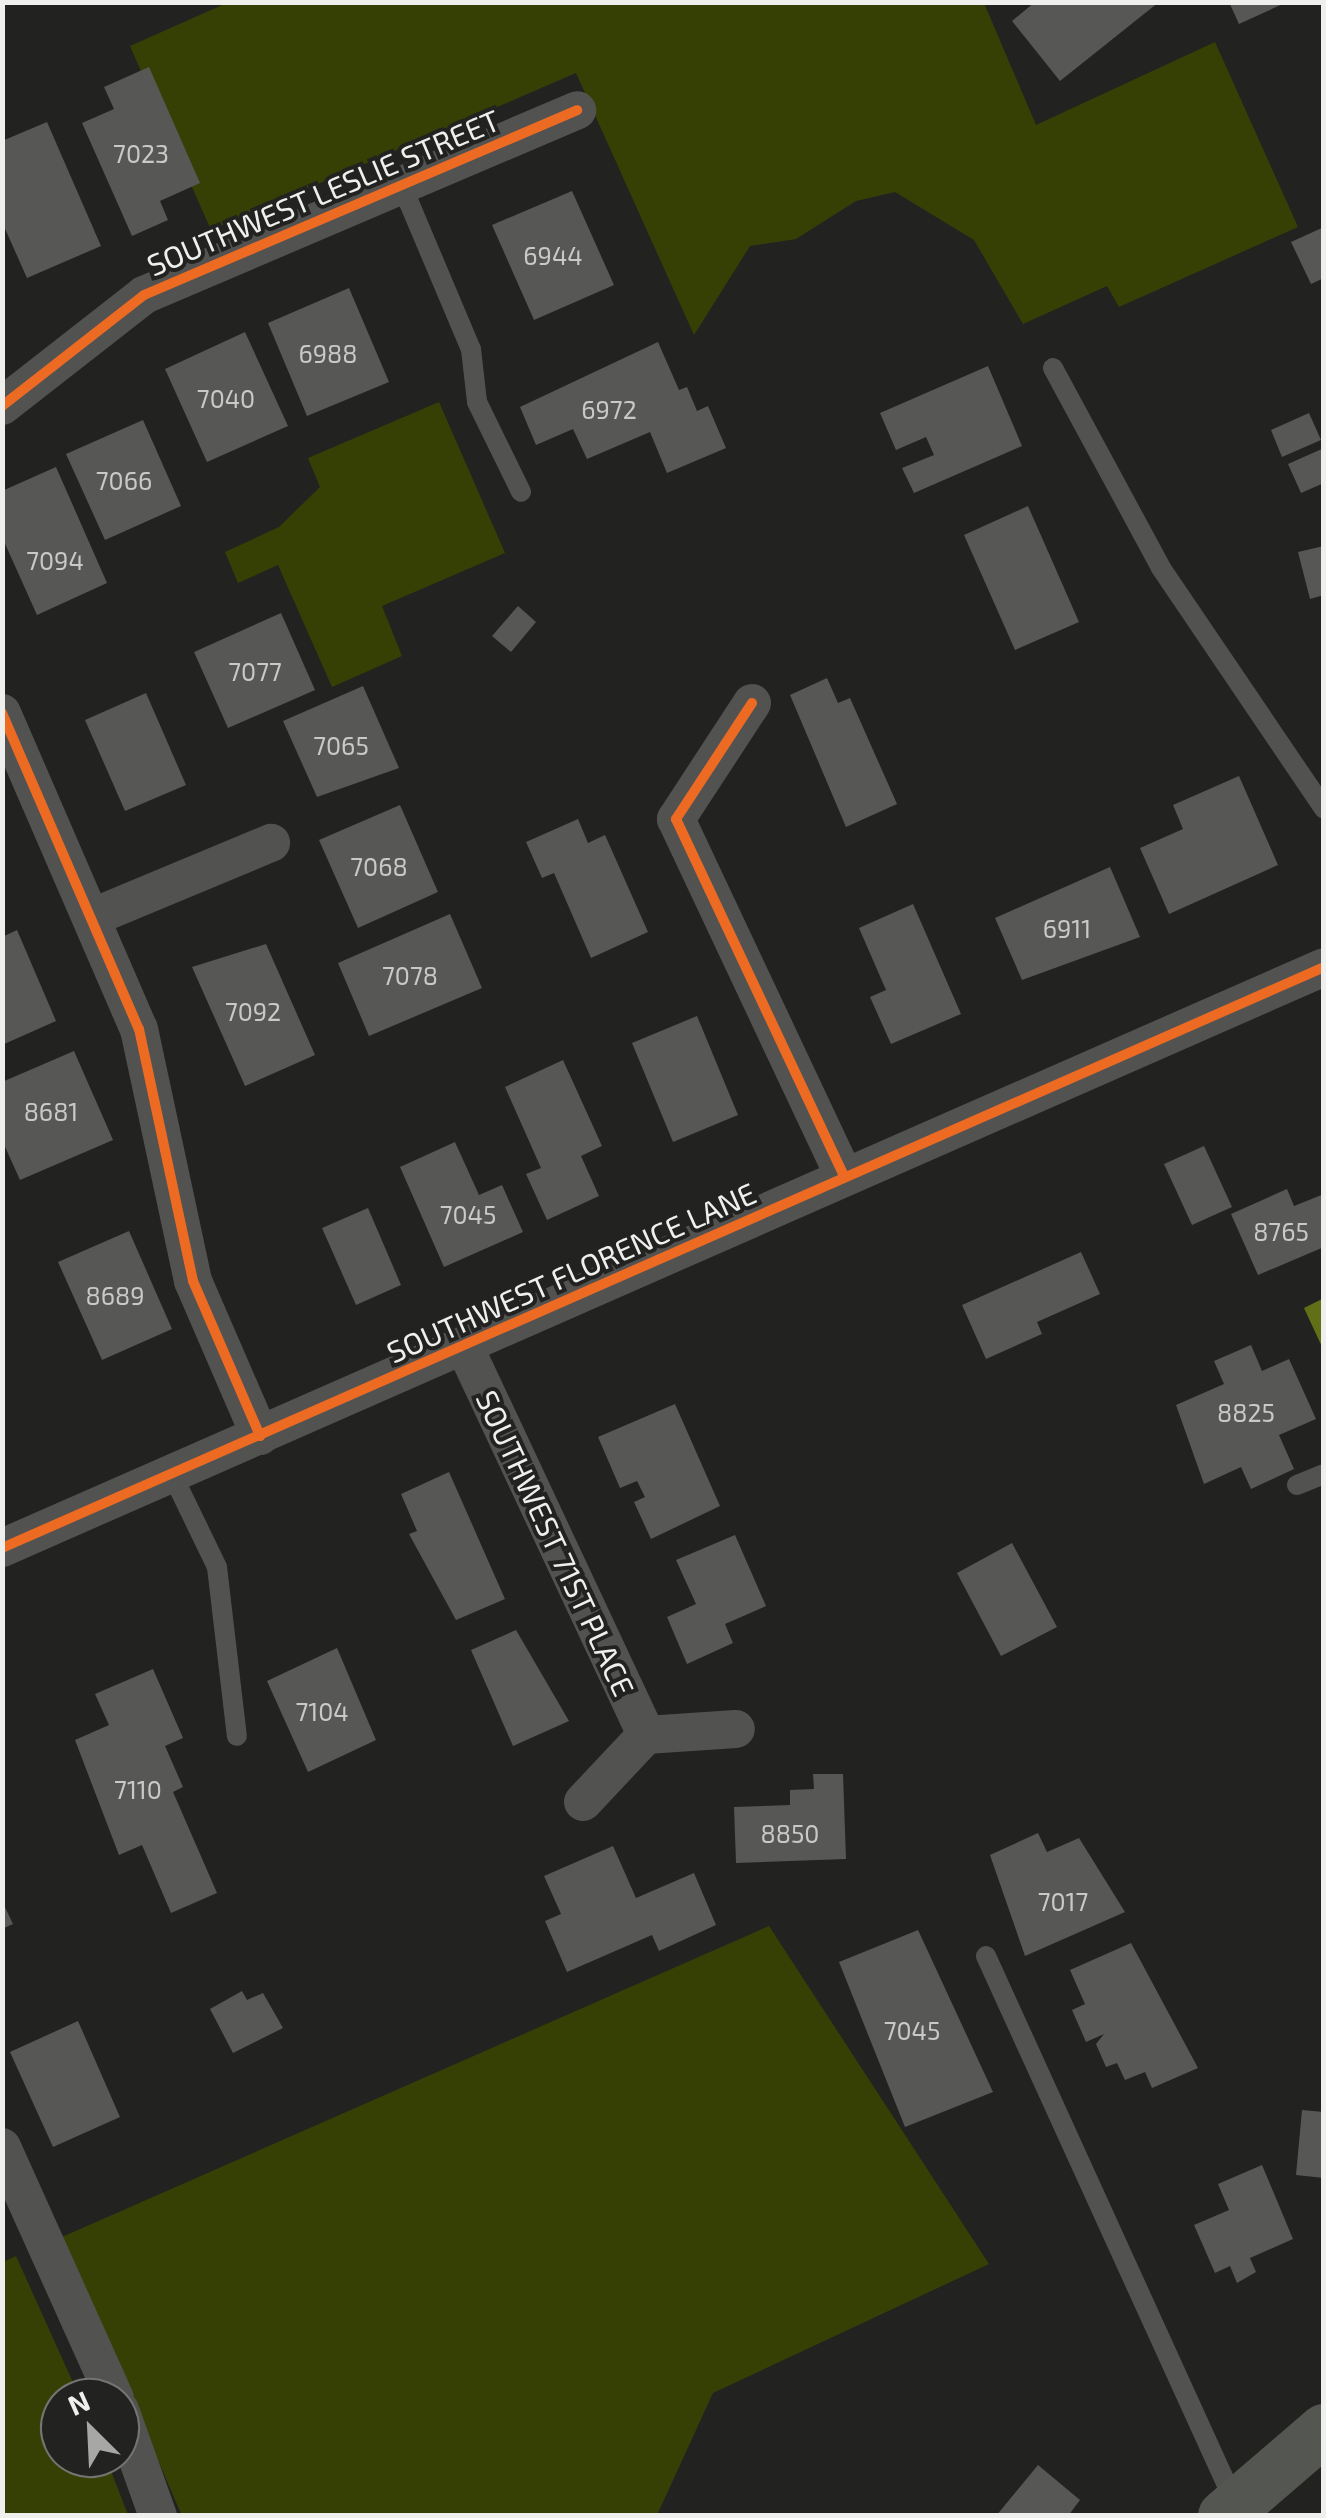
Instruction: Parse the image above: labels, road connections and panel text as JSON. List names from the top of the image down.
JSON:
{
  "streets": {
    "street": ["SOUTHWEST LESLIE STREET", "SOUTHWEST FLORENCE LANE", "SOUTHWEST 71ST PLACE"]
  },
  "crossings": [
    ["SOUTHWEST FLORENCE LANE", "SOUTHWEST 71ST PLACE"]
  ],
  "house_numbers": [
    "7023",
    "6944",
    "6988",
    "7040",
    "6972",
    "7066",
    "7094",
    "7077",
    "7065",
    "7068",
    "6911",
    "7078",
    "7092",
    "8681",
    "7045",
    "8765",
    "8689",
    "8825",
    "7104",
    "7110",
    "8850",
    "7017",
    "7045"
  ],
  "north": "top left"
}
